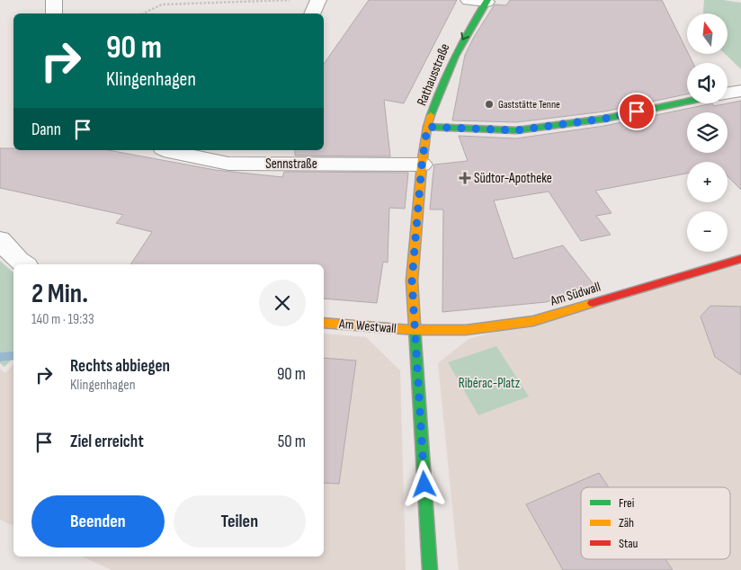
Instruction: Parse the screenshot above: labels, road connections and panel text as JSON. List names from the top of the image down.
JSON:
{
  "streets": {
    "street": [
      "Rathausstraße",
      "Sennstraße",
      "Am Südwall",
      "Am Westwall"
    ]
  },
  "crossings": [
    ["Rathausstraße", "Sennstraße"],
    ["Rathausstraße", "Am Südwall"],
    ["Rathausstraße", "Am Westwall"],
    ["Am Südwall", "Am Westwall"]
  ],
  "parks": ["Ribérac-Platz"],
  "places": {
    "other": ["Gaststätte Tenne"],
    "health": ["Südtor-Apotheke"]
  },
  "legend": ["Frei", "Zäh", "Stau"],
  "north": "top",
  "page": {
    "map_buttons": ["+", "−"],
    "turn": ["90 m", "Klingenhagen"],
    "then": "Dann",
    "heading": ["2 Min.", "140 m · 19:33"],
    "list": [
      {
        "name": "Rechts abbiegen",
        "note": "Klingenhagen",
        "value": "90 m"
      },
      {
        "name": "Ziel erreicht",
        "value": "50 m"
      }
    ],
    "buttons": ["Beenden", "Teilen"]
  }
}
